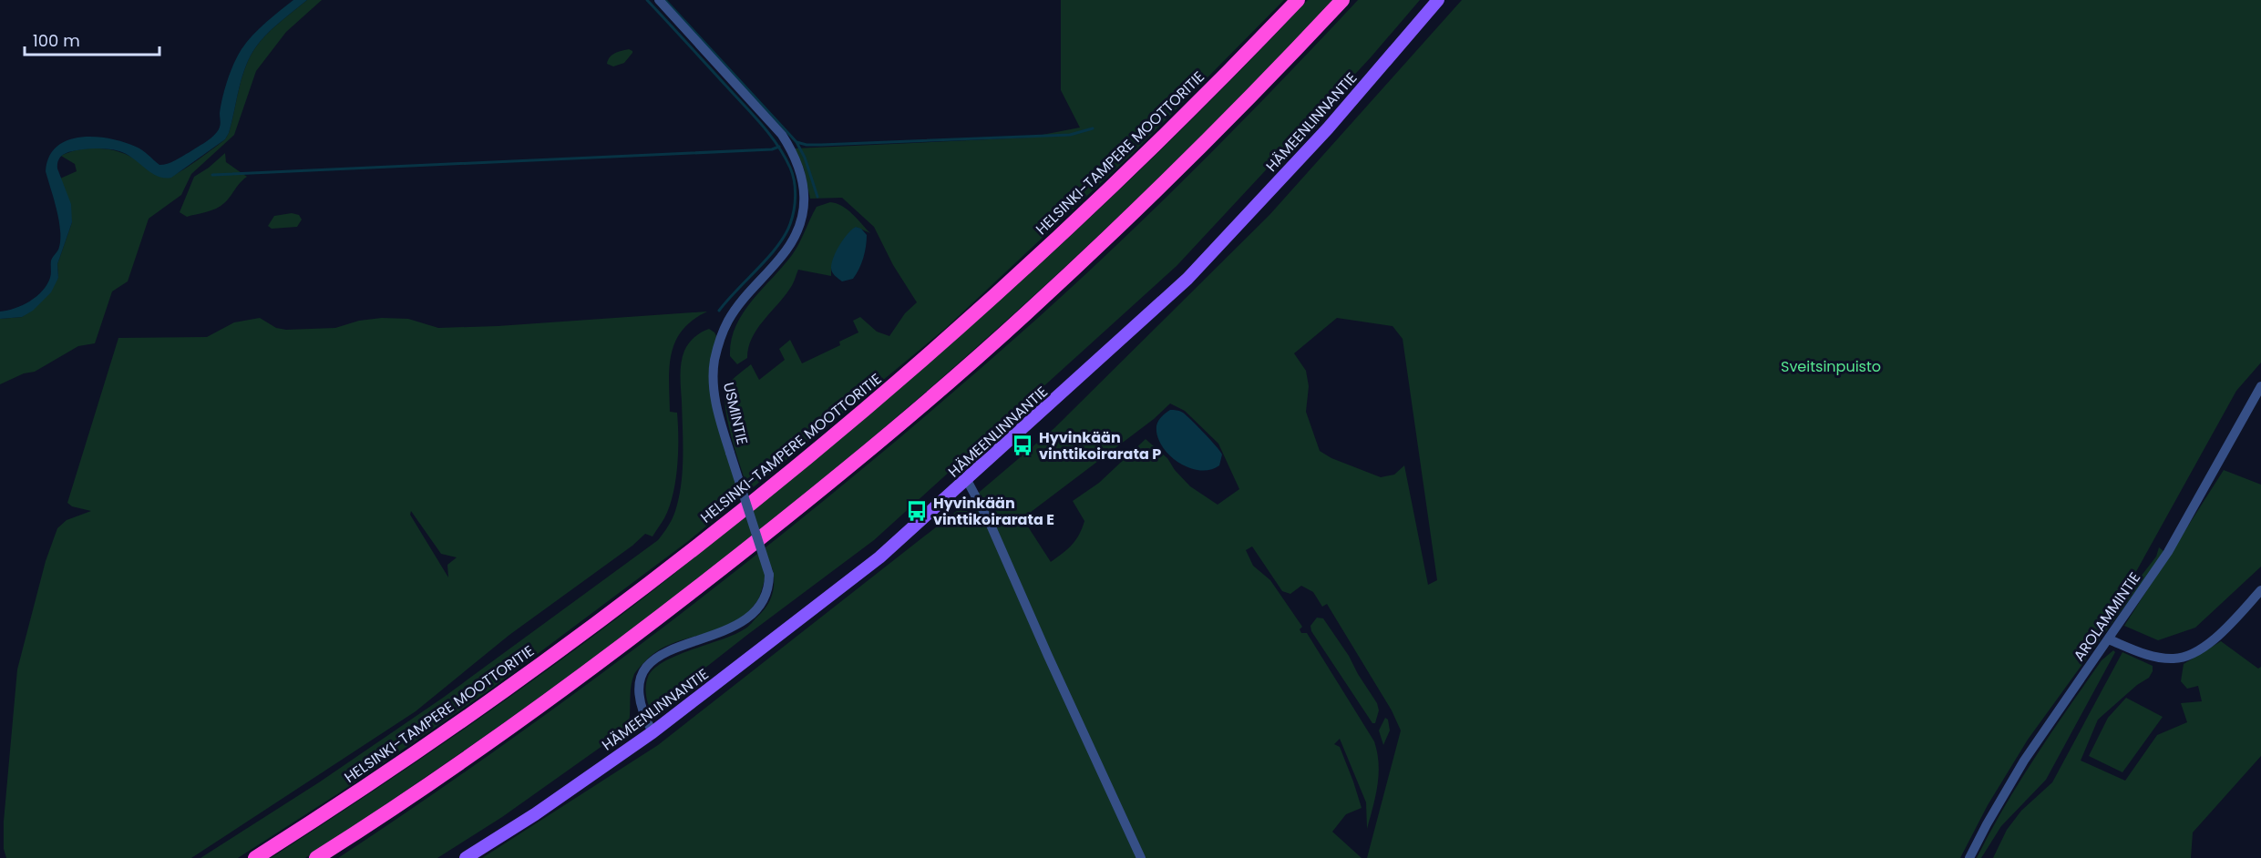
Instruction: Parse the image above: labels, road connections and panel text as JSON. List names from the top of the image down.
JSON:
{
  "streets": {
    "highway": ["HELSINKI-TAMPERE MOOTTORITIE"],
    "main road": ["HÄMEENLINNANTIE"],
    "street": ["USMINTIE", "AROLAMMINTIE"]
  },
  "crossings": [
    ["HÄMEENLINNANTIE", "USMINTIE"]
  ],
  "parks": ["Sveitsinpuisto"],
  "places": {
    "bus stop": ["Hyvinkään vinttikoirarata P", "Hyvinkään vinttikoirarata E"]
  },
  "scale_bar": "100 m"
}
